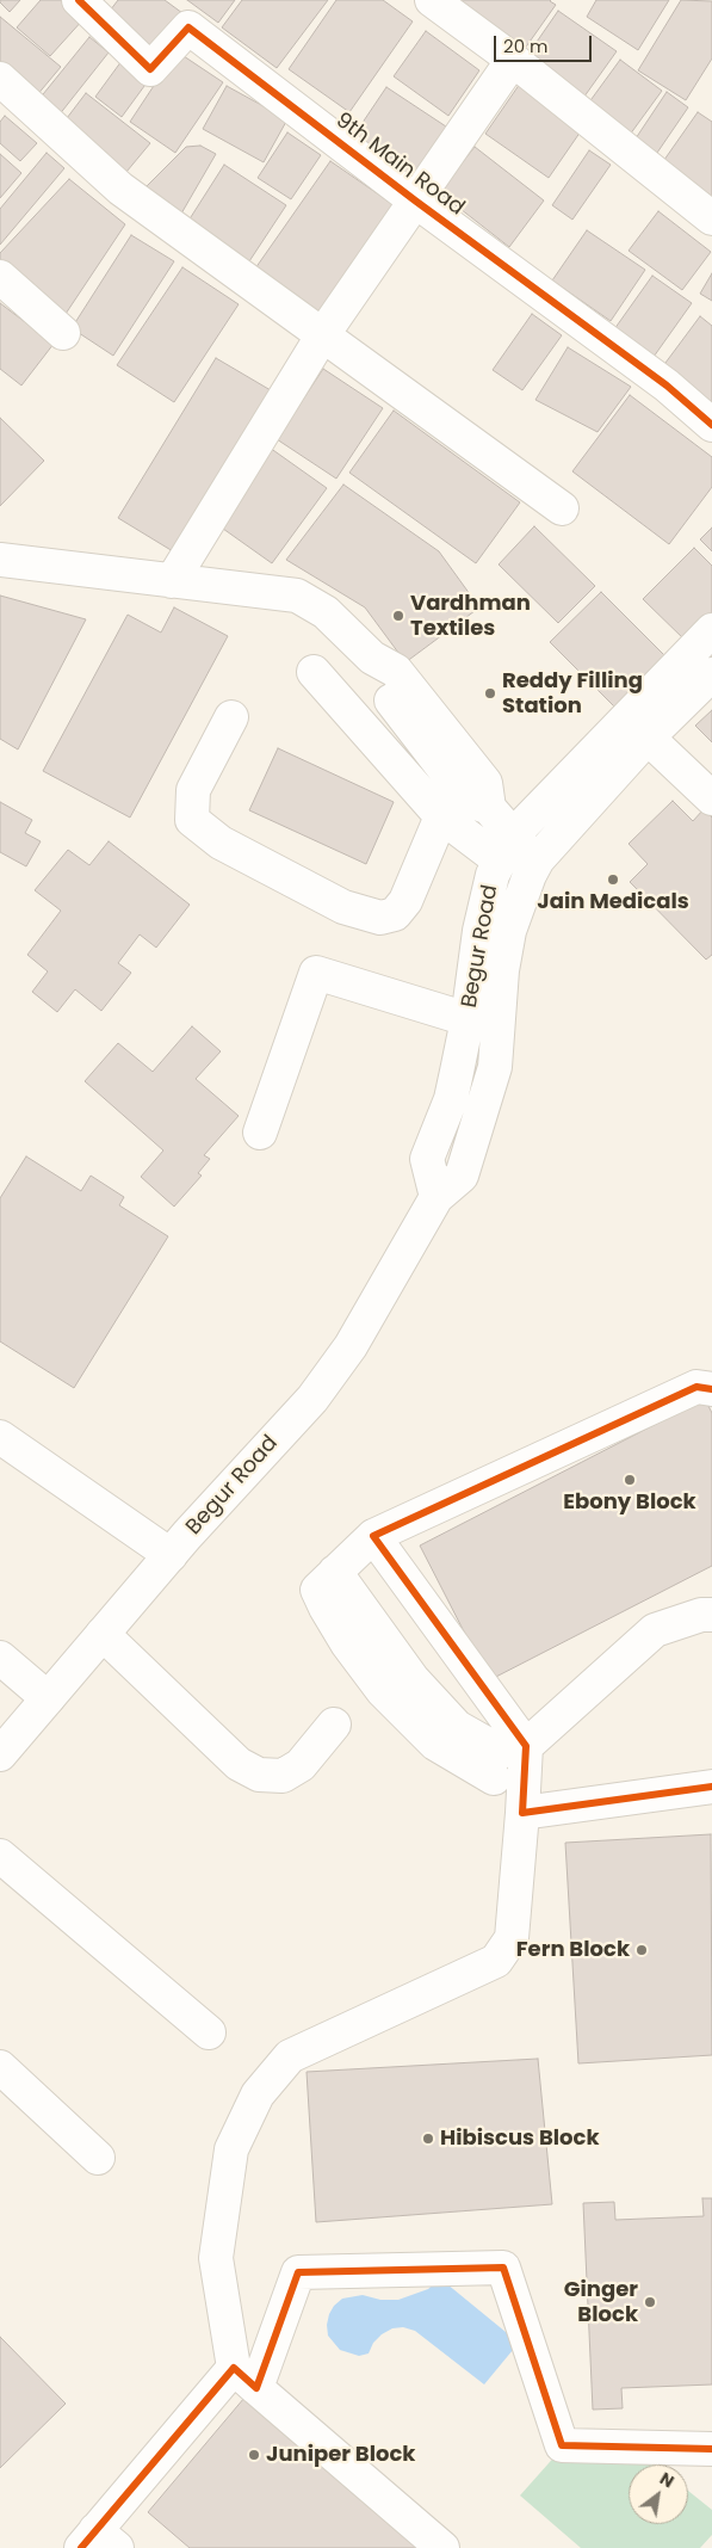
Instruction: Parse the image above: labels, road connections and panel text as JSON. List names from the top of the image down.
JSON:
{
  "streets": {
    "street": ["9th Main Road", "Begur Road"]
  },
  "places": [
    "Vardhman Textiles",
    "Reddy Filling Station",
    "Jain Medicals",
    "Ebony Block",
    "Fern Block",
    "Hibiscus Block",
    "Ginger Block",
    "Juniper Block"
  ],
  "scale_bar": "20 m",
  "north": "top right"
}
